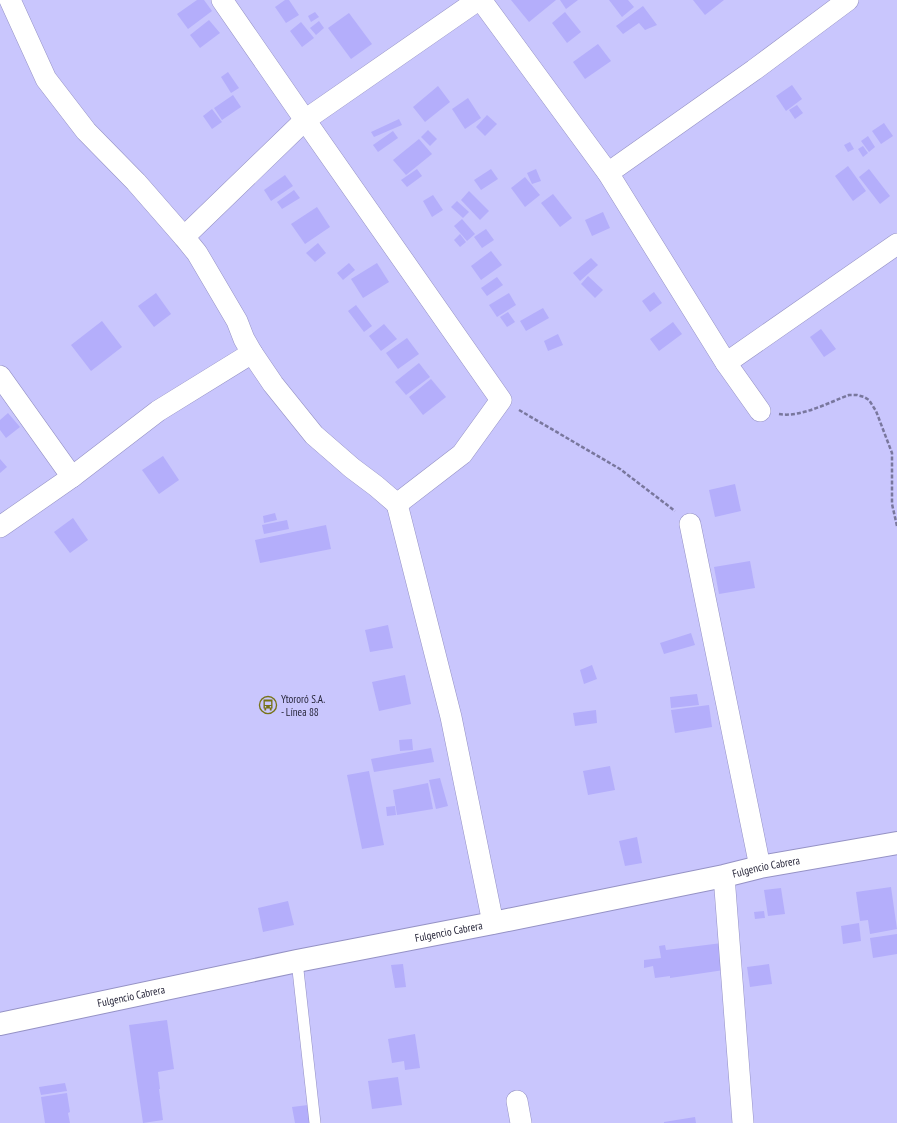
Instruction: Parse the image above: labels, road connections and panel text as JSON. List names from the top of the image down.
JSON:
{
  "streets": {
    "main road": ["Fulgencio Cabrera"]
  },
  "places": {
    "bus stop": ["Ytororó S.A. - Línea 88"]
  }
}
